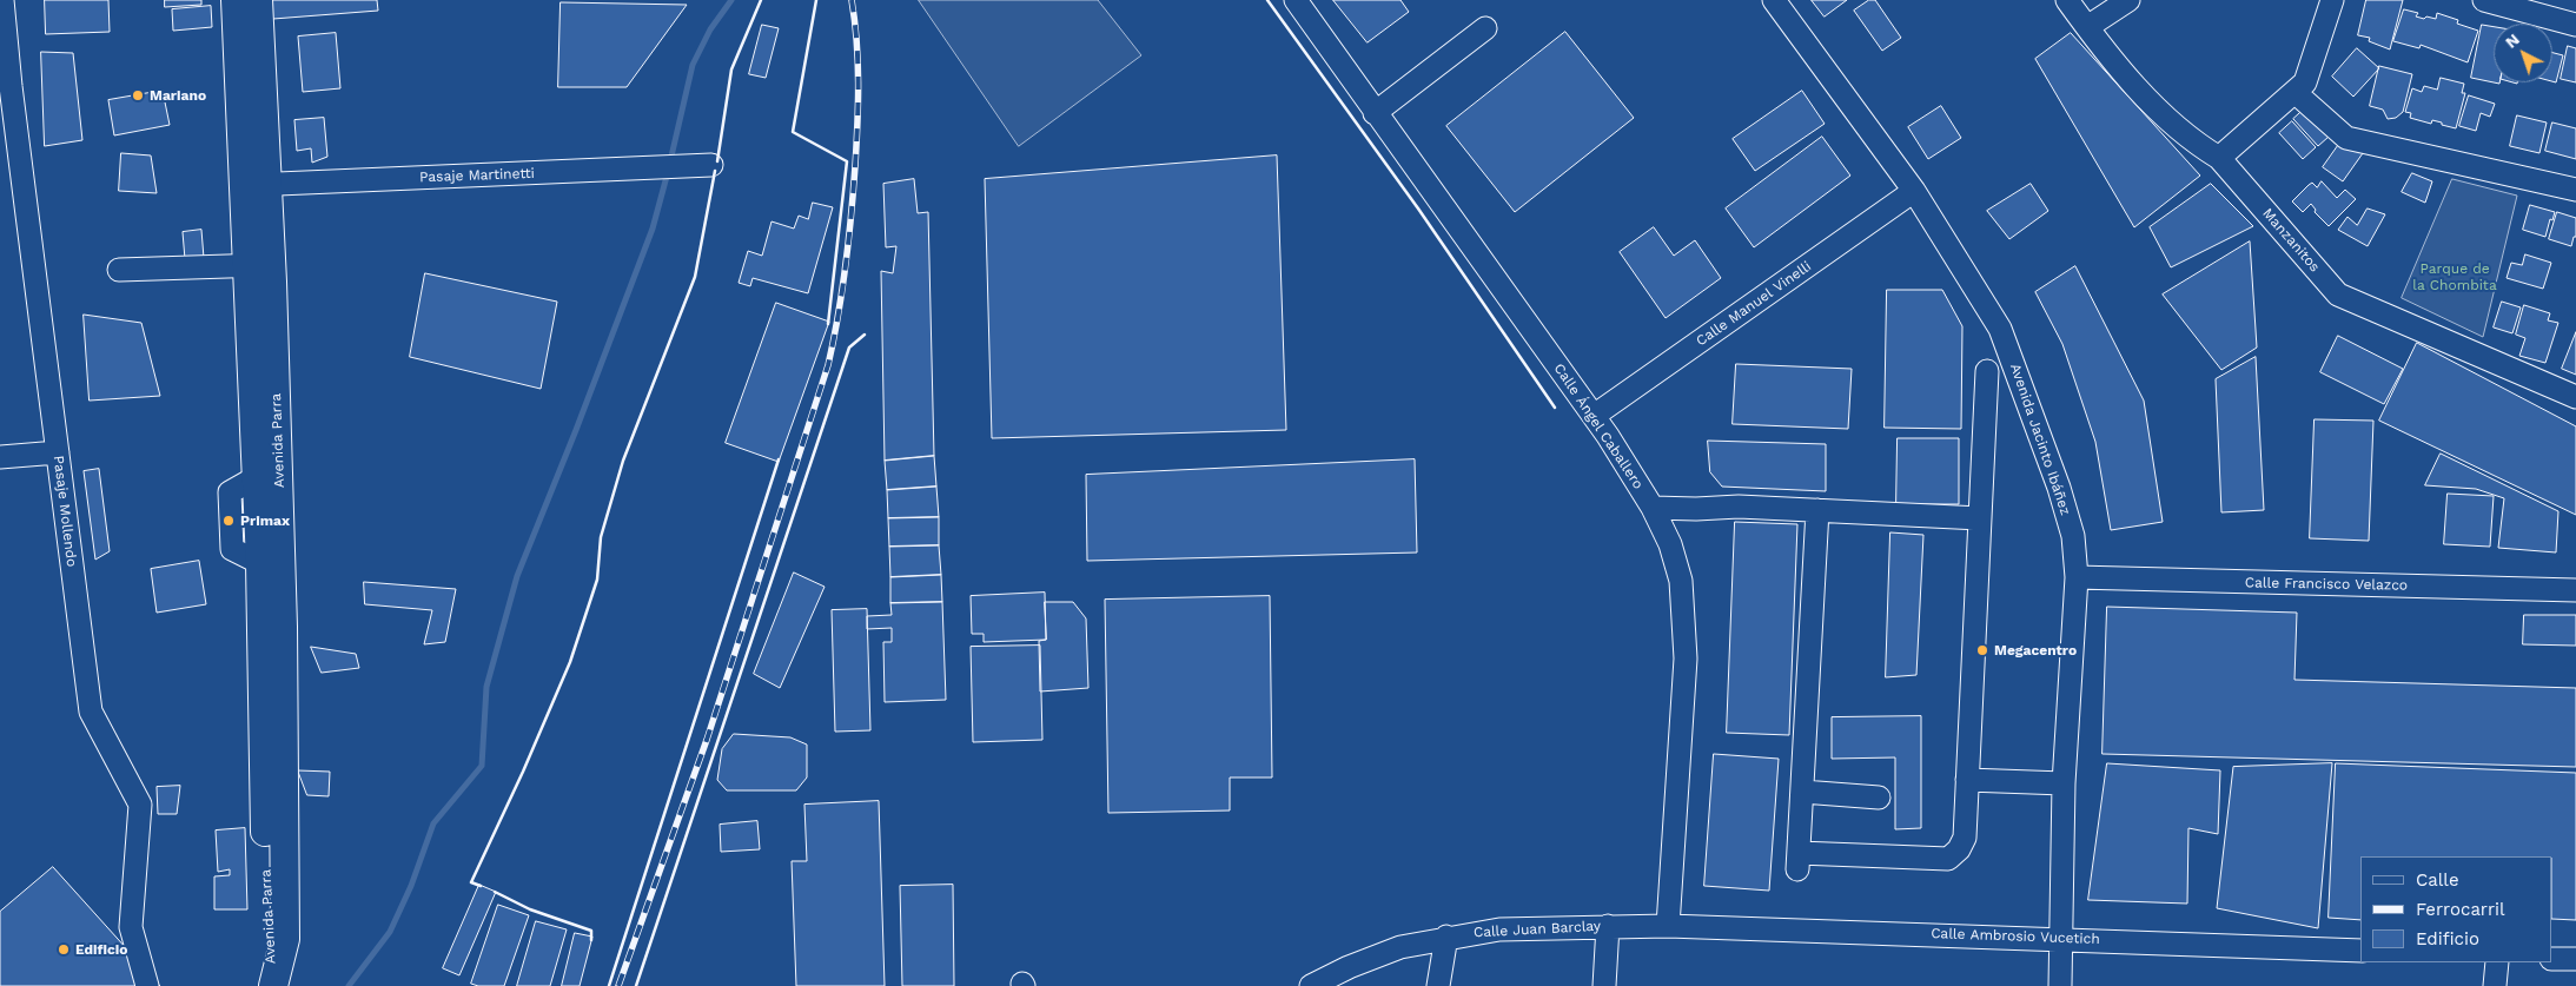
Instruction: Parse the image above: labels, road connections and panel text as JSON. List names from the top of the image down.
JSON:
{
  "streets": {
    "main road": ["Avenida Parra"],
    "street": [
      "Pasaje Martinetti",
      "Manzanitos",
      "Calle Manuel Vinelli",
      "Calle Ángel Caballero",
      "Avenida Jacinto Ibáñez",
      "Pasaje Mollendo",
      "Calle Francisco Velazco",
      "Calle Juan Barclay",
      "Calle Ambrosio Vucetich"
    ]
  },
  "crossings": [
    ["Pasaje Martinetti", "Avenida Parra"],
    ["Calle Manuel Vinelli", "Calle Ángel Caballero"],
    ["Calle Manuel Vinelli", "Avenida Jacinto Ibáñez"],
    ["Calle Ángel Caballero", "Calle Juan Barclay"],
    ["Calle Ángel Caballero", "Calle Ambrosio Vucetich"],
    ["Avenida Jacinto Ibáñez", "Calle Francisco Velazco"],
    ["Avenida Jacinto Ibáñez", "Calle Ambrosio Vucetich"],
    ["Calle Juan Barclay", "Calle Ambrosio Vucetich"]
  ],
  "parks": ["Parque de la Chombita"],
  "places": [
    "Mariano",
    "Primax",
    "Megacentro",
    "Edificio"
  ],
  "legend": ["Calle", "Ferrocarril", "Edificio"],
  "north": "top left"
}
